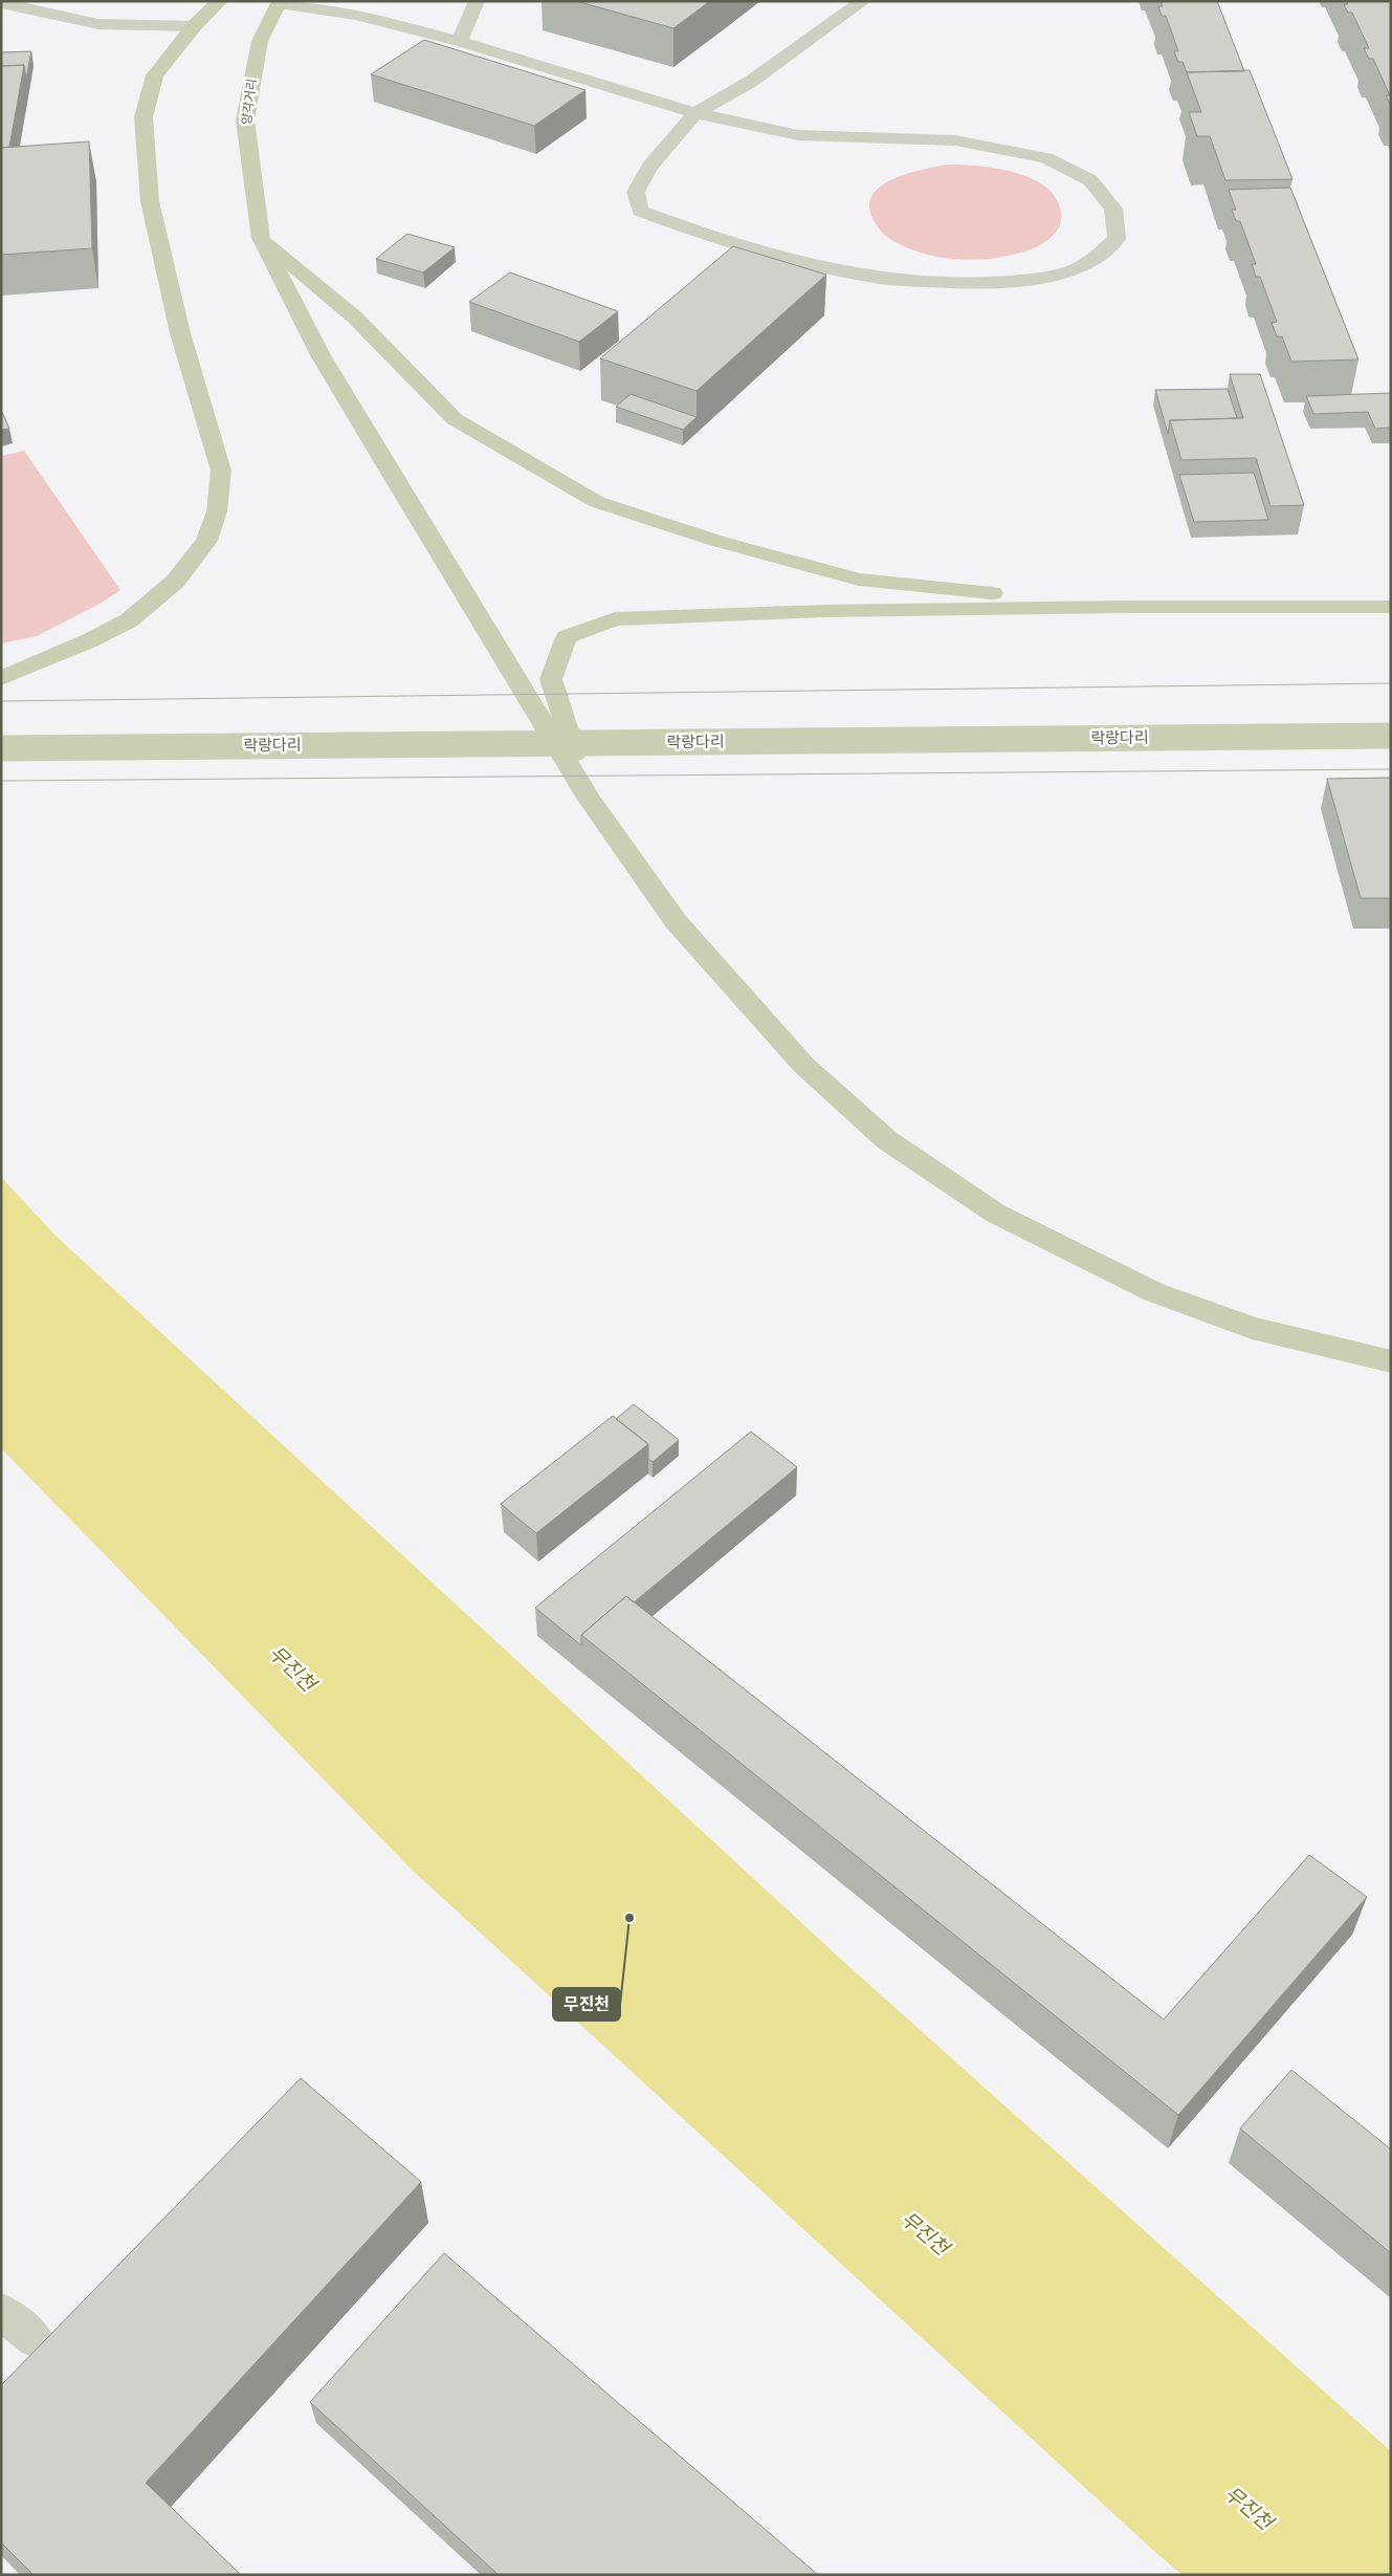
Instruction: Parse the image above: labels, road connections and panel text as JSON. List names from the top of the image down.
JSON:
{
  "streets": {
    "main road": ["양각거리", "락랑다리"]
  },
  "water": ["무진천"],
  "places": ["무진천"]
}
